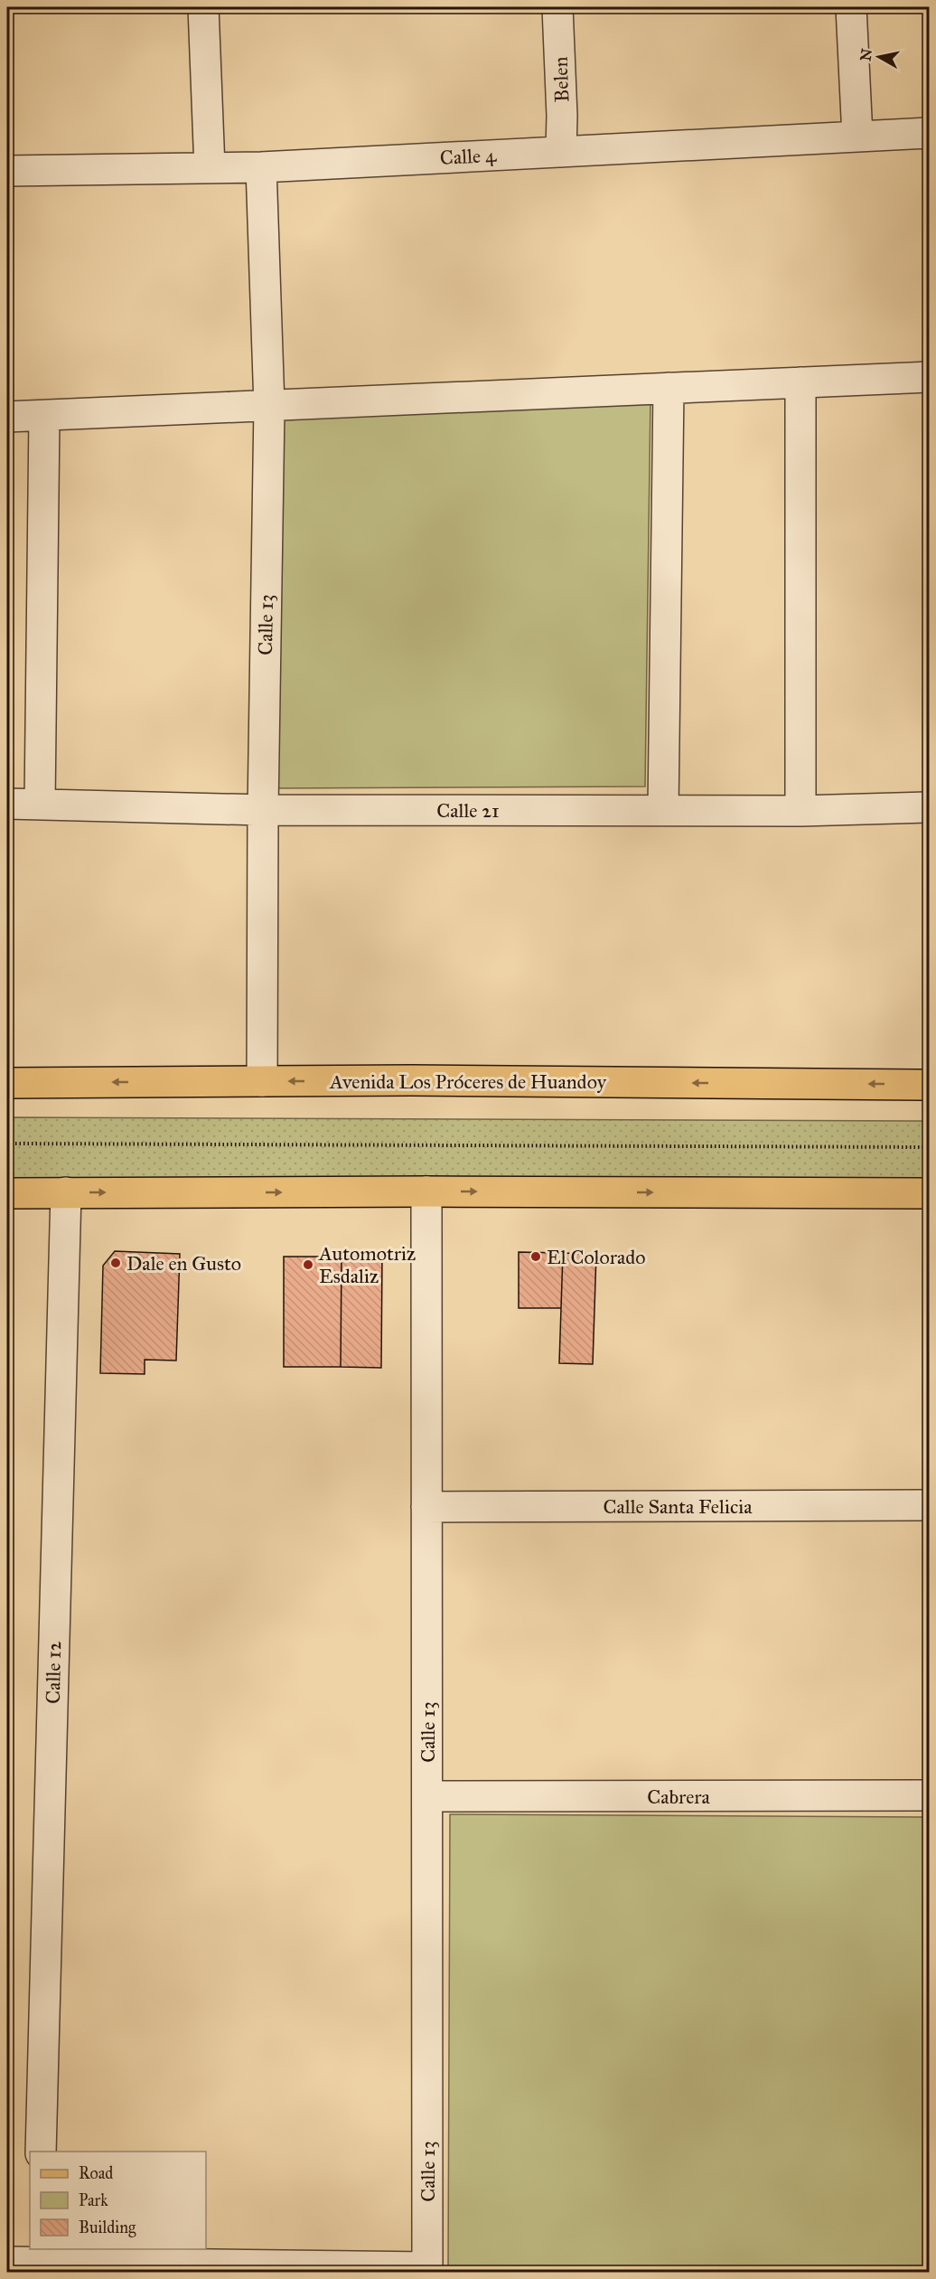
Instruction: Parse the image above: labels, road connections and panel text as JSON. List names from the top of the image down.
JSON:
{
  "streets": {
    "main road": ["Avenida Los Próceres de Huandoy"],
    "street": [
      "Belen",
      "Calle 4",
      "Calle 13",
      "Calle 21",
      "Calle Santa Felicia",
      "Calle 12",
      "Cabrera"
    ]
  },
  "crossings": [
    ["Belen", "Calle 4"],
    ["Calle 4", "Calle 13"],
    ["Calle 13", "Calle 21"],
    ["Calle 13", "Avenida Los Próceres de Huandoy"],
    ["Calle 13", "Calle Santa Felicia"],
    ["Calle 13", "Cabrera"]
  ],
  "places": ["El Colorado", "Dale en Gusto", "Automotriz Esdaliz"],
  "legend": ["Road", "Park", "Building"],
  "north": "left"
}
